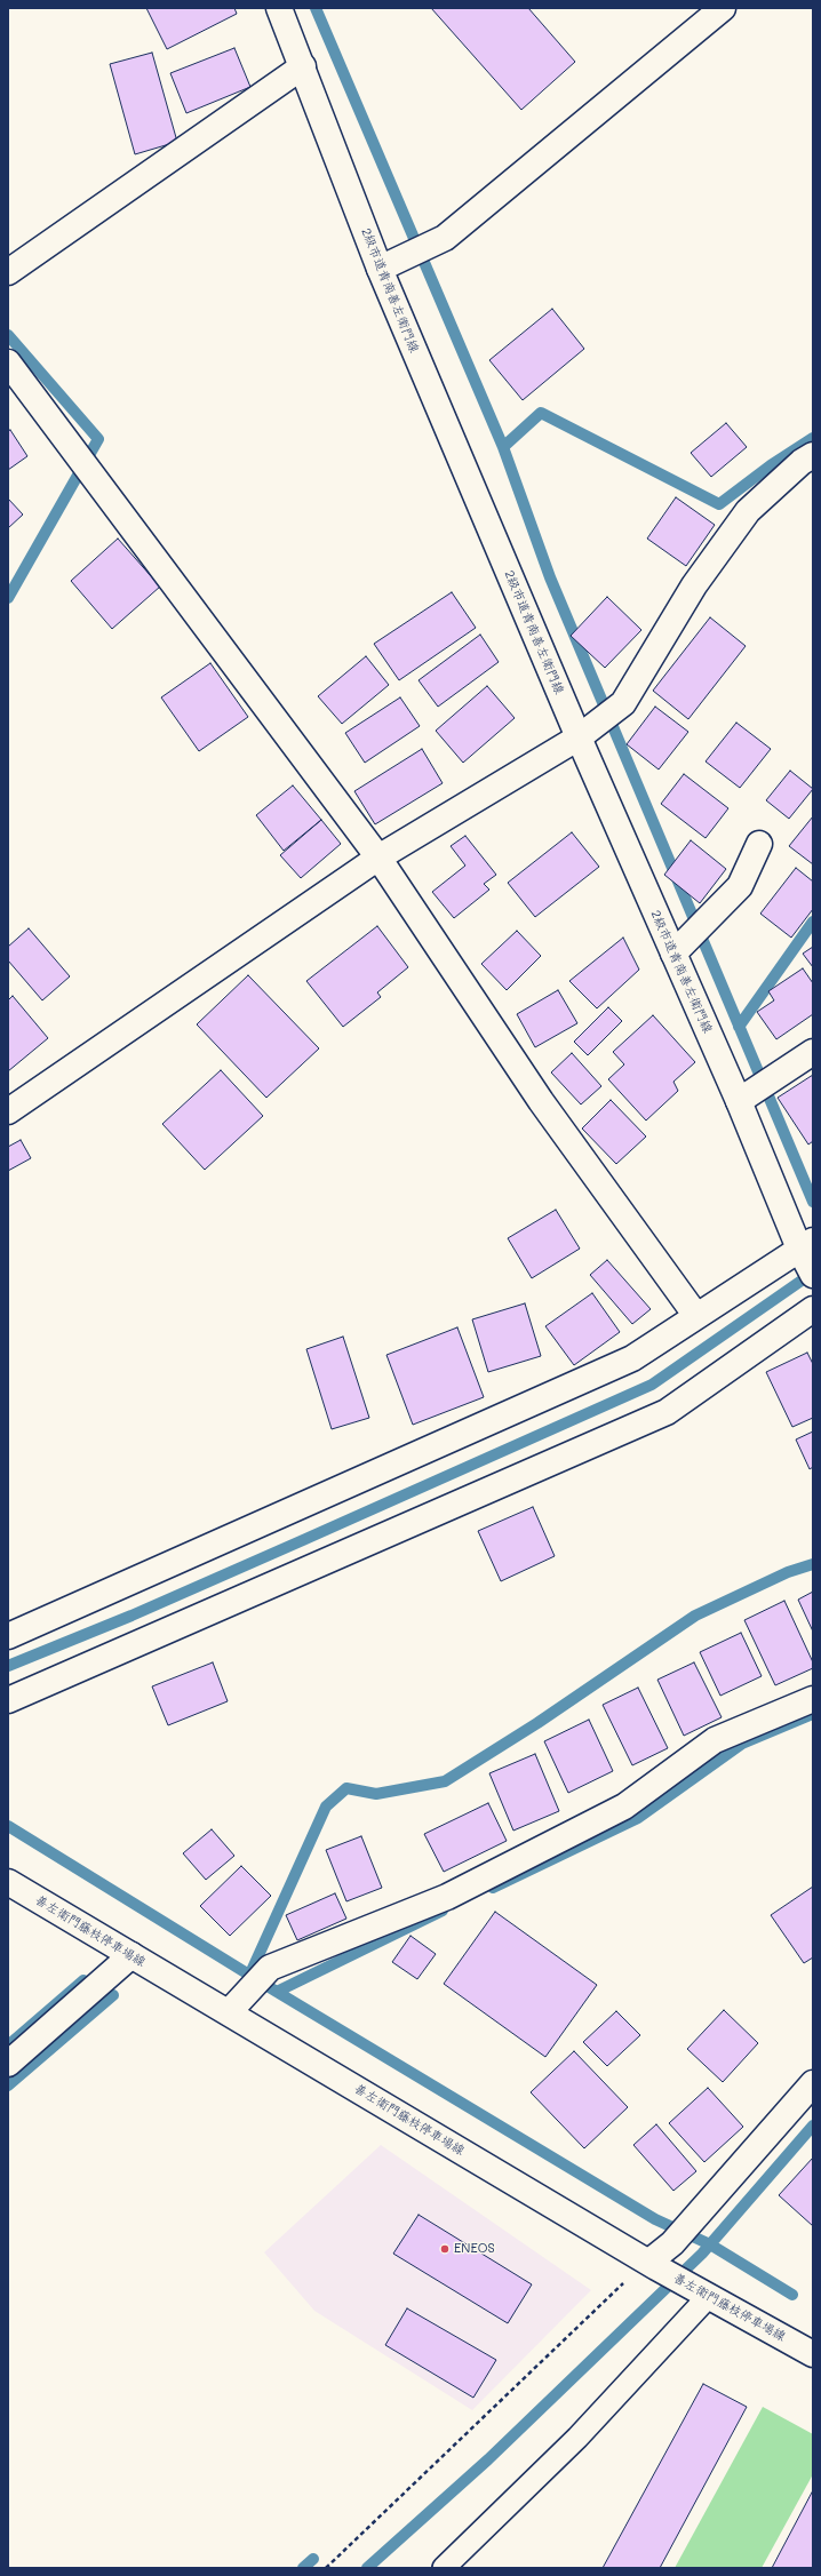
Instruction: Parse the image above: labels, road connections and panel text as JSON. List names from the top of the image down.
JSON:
{
  "streets": {
    "street": ["2級市道青南善左衛門線", "善左衛門藤枝停車場線"]
  },
  "places": ["ENEOS"]
}
